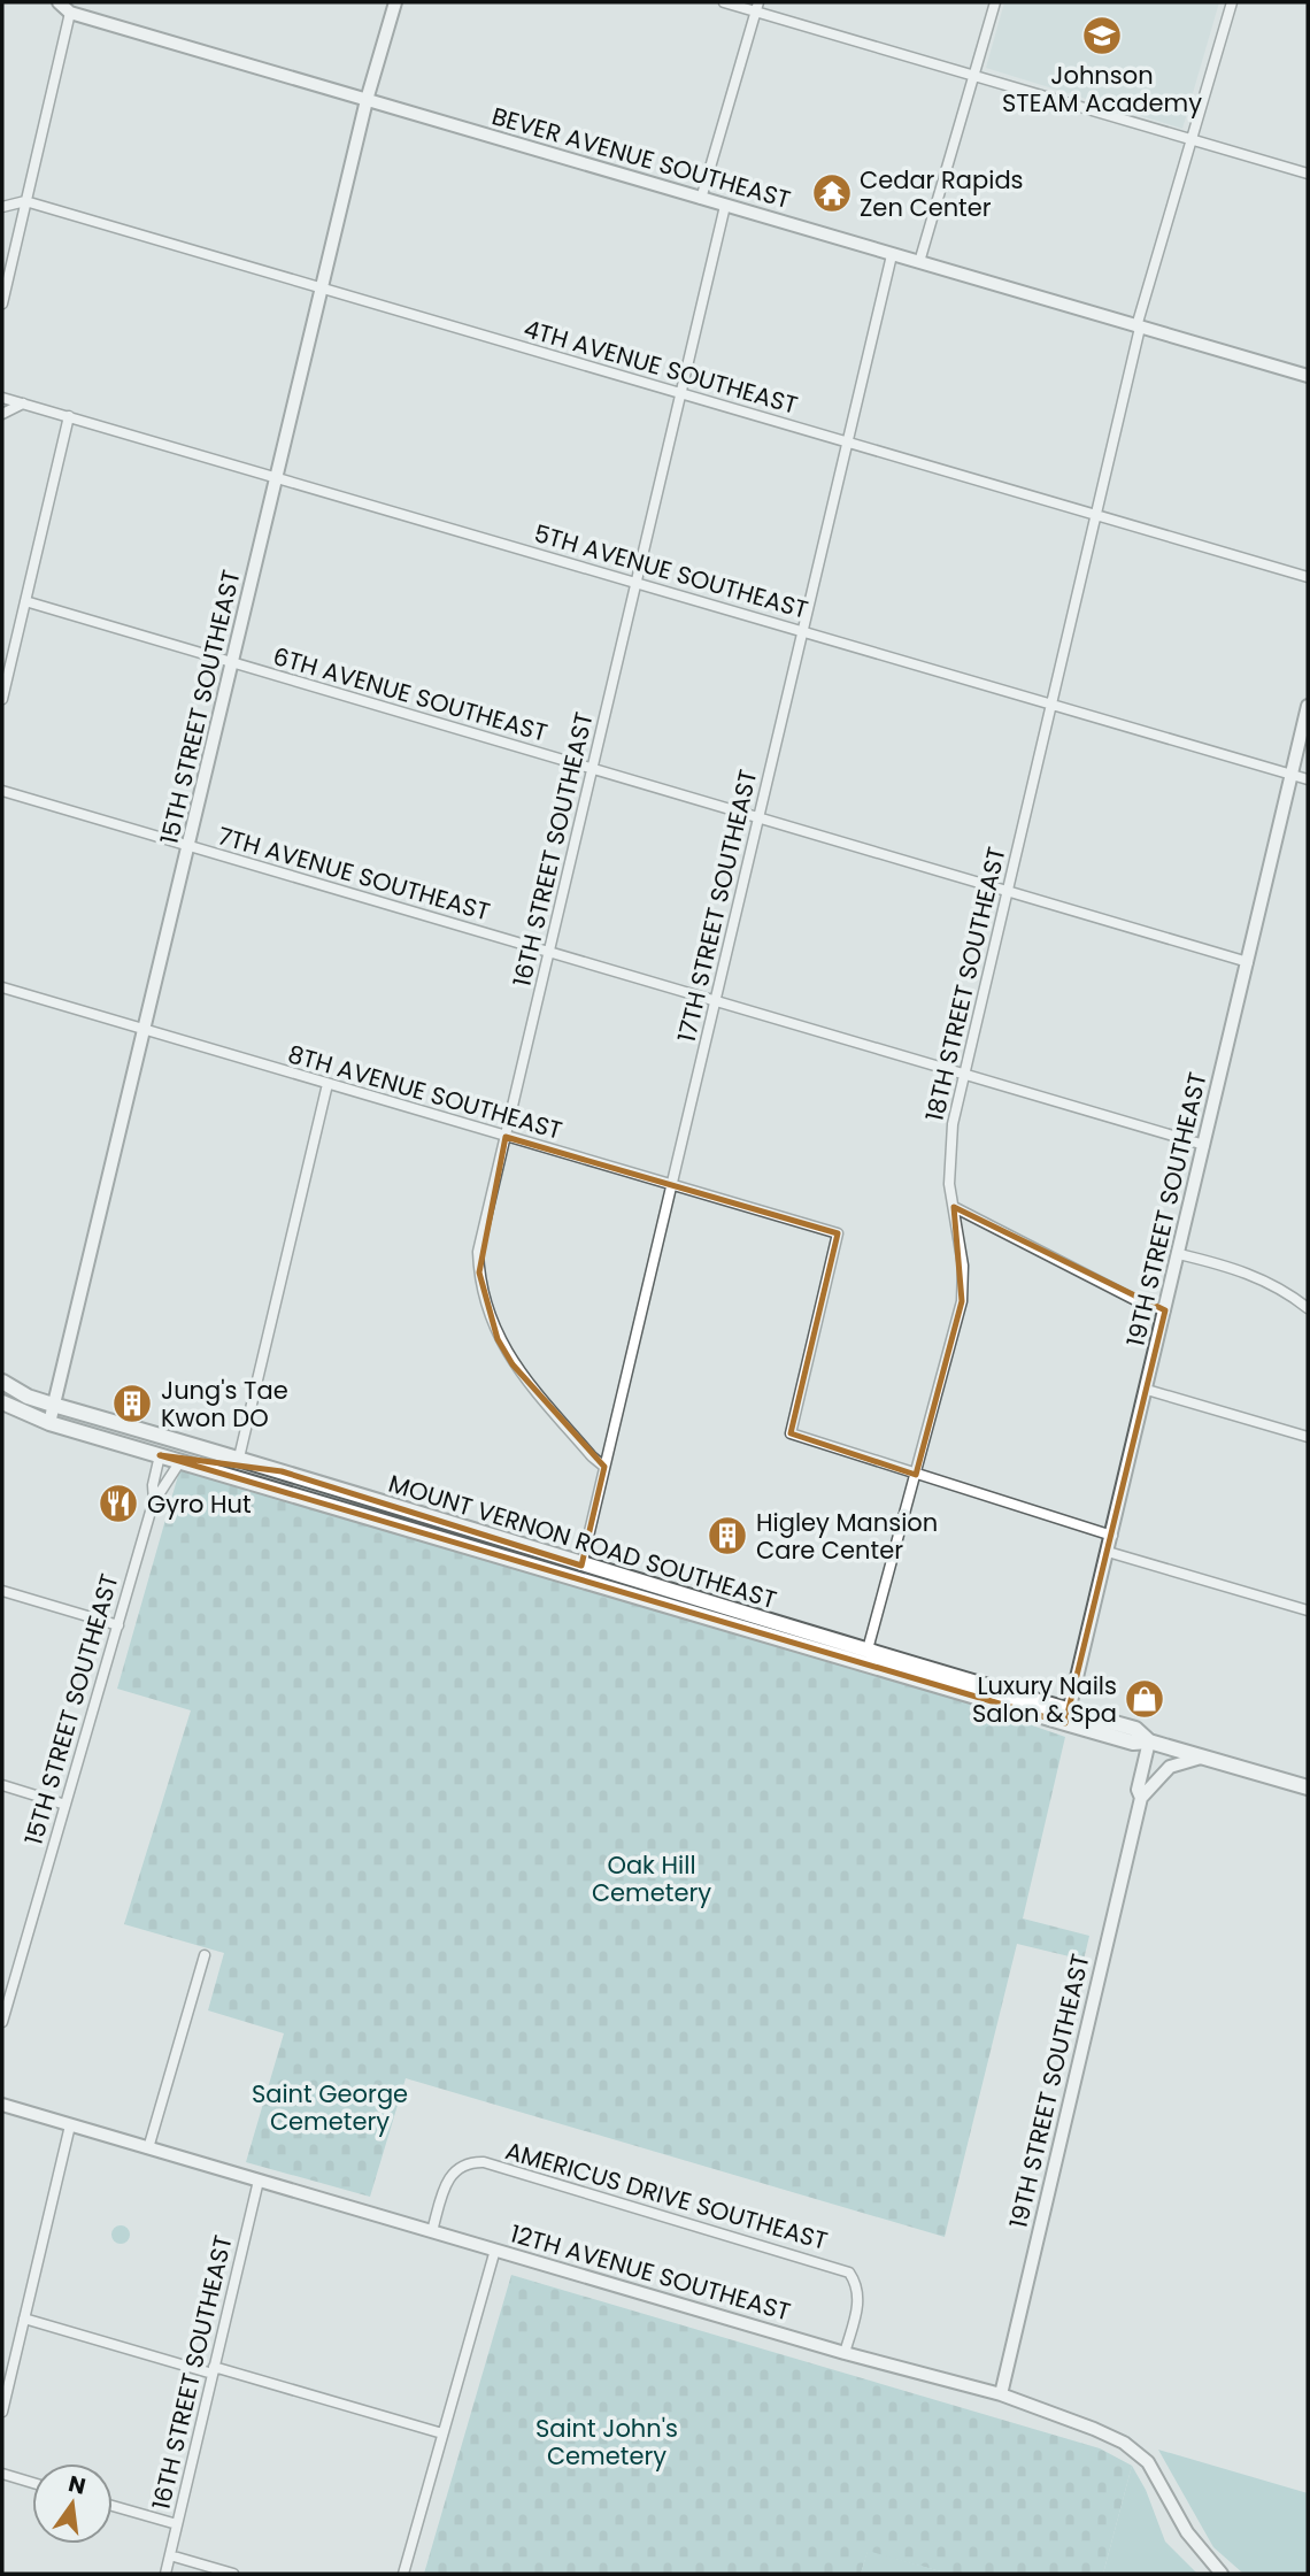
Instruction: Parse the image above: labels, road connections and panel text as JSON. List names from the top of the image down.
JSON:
{
  "streets": {
    "main road": ["MOUNT VERNON ROAD SOUTHEAST"],
    "street": [
      "BEVER AVENUE SOUTHEAST",
      "4TH AVENUE SOUTHEAST",
      "5TH AVENUE SOUTHEAST",
      "6TH AVENUE SOUTHEAST",
      "15TH STREET SOUTHEAST",
      "16TH STREET SOUTHEAST",
      "7TH AVENUE SOUTHEAST",
      "17TH STREET SOUTHEAST",
      "18TH STREET SOUTHEAST",
      "8TH AVENUE SOUTHEAST",
      "19TH STREET SOUTHEAST",
      "AMERICUS DRIVE SOUTHEAST",
      "12TH AVENUE SOUTHEAST"
    ]
  },
  "crossings": [
    ["BEVER AVENUE SOUTHEAST", "15TH STREET SOUTHEAST"],
    ["BEVER AVENUE SOUTHEAST", "16TH STREET SOUTHEAST"],
    ["BEVER AVENUE SOUTHEAST", "17TH STREET SOUTHEAST"],
    ["BEVER AVENUE SOUTHEAST", "18TH STREET SOUTHEAST"],
    ["4TH AVENUE SOUTHEAST", "15TH STREET SOUTHEAST"],
    ["4TH AVENUE SOUTHEAST", "16TH STREET SOUTHEAST"],
    ["4TH AVENUE SOUTHEAST", "17TH STREET SOUTHEAST"],
    ["4TH AVENUE SOUTHEAST", "18TH STREET SOUTHEAST"],
    ["5TH AVENUE SOUTHEAST", "15TH STREET SOUTHEAST"],
    ["5TH AVENUE SOUTHEAST", "16TH STREET SOUTHEAST"],
    ["5TH AVENUE SOUTHEAST", "17TH STREET SOUTHEAST"],
    ["5TH AVENUE SOUTHEAST", "18TH STREET SOUTHEAST"],
    ["5TH AVENUE SOUTHEAST", "19TH STREET SOUTHEAST"],
    ["6TH AVENUE SOUTHEAST", "15TH STREET SOUTHEAST"],
    ["6TH AVENUE SOUTHEAST", "16TH STREET SOUTHEAST"],
    ["6TH AVENUE SOUTHEAST", "17TH STREET SOUTHEAST"],
    ["6TH AVENUE SOUTHEAST", "18TH STREET SOUTHEAST"],
    ["6TH AVENUE SOUTHEAST", "19TH STREET SOUTHEAST"],
    ["15TH STREET SOUTHEAST", "7TH AVENUE SOUTHEAST"],
    ["15TH STREET SOUTHEAST", "8TH AVENUE SOUTHEAST"],
    ["15TH STREET SOUTHEAST", "MOUNT VERNON ROAD SOUTHEAST"],
    ["16TH STREET SOUTHEAST", "7TH AVENUE SOUTHEAST"],
    ["16TH STREET SOUTHEAST", "17TH STREET SOUTHEAST"],
    ["16TH STREET SOUTHEAST", "8TH AVENUE SOUTHEAST"],
    ["16TH STREET SOUTHEAST", "12TH AVENUE SOUTHEAST"],
    ["7TH AVENUE SOUTHEAST", "17TH STREET SOUTHEAST"],
    ["7TH AVENUE SOUTHEAST", "18TH STREET SOUTHEAST"],
    ["7TH AVENUE SOUTHEAST", "19TH STREET SOUTHEAST"],
    ["17TH STREET SOUTHEAST", "8TH AVENUE SOUTHEAST"],
    ["17TH STREET SOUTHEAST", "MOUNT VERNON ROAD SOUTHEAST"],
    ["18TH STREET SOUTHEAST", "8TH AVENUE SOUTHEAST"],
    ["18TH STREET SOUTHEAST", "MOUNT VERNON ROAD SOUTHEAST"],
    ["19TH STREET SOUTHEAST", "MOUNT VERNON ROAD SOUTHEAST"],
    ["19TH STREET SOUTHEAST", "12TH AVENUE SOUTHEAST"],
    ["AMERICUS DRIVE SOUTHEAST", "12TH AVENUE SOUTHEAST"]
  ],
  "parks": ["Oak Hill Cemetery", "Saint George Cemetery", "Saint John's Cemetery"],
  "places": {
    "school or university": ["Johnson STEAM Academy"],
    "temple": ["Cedar Rapids Zen Center"],
    "building": ["Jung's Tae Kwon DO", "Higley Mansion Care Center"],
    "restaurant": ["Gyro Hut"],
    "shop": ["Luxury Nails Salon & Spa"]
  },
  "north": "top"
}
